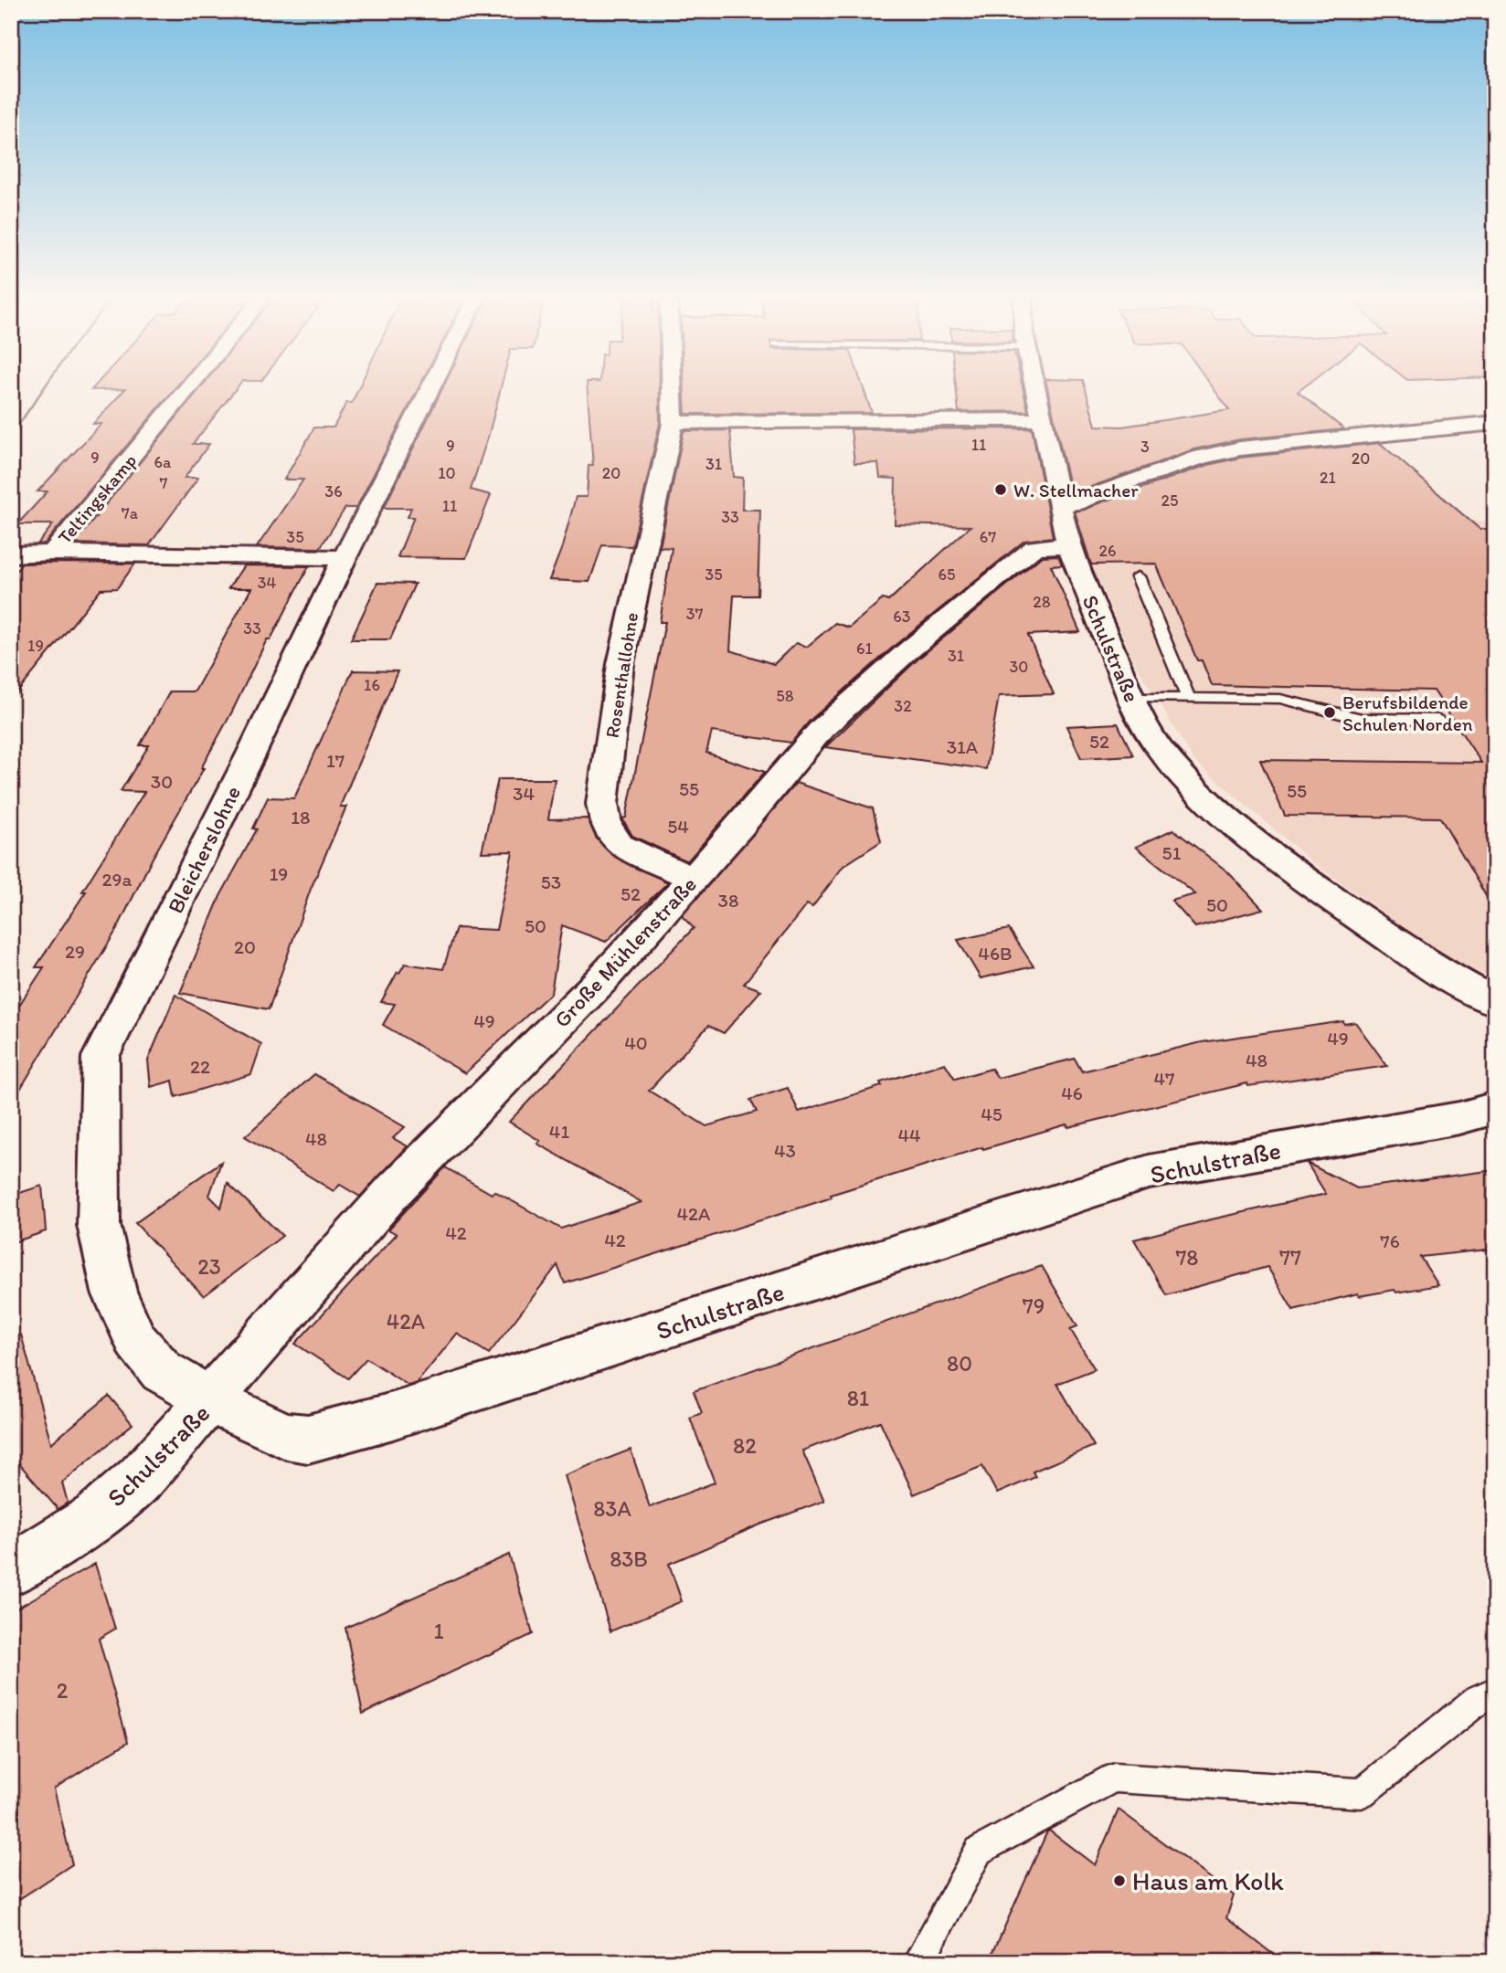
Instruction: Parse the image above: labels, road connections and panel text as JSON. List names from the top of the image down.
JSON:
{
  "streets": {
    "street": [
      "Teltingskamp",
      "Schulstraße",
      "Rosenthallohne",
      "Bleicherslohne",
      "Große Mühlenstraße"
    ]
  },
  "crossings": [
    ["Teltingskamp", "Bleicherslohne"],
    ["Schulstraße", "Bleicherslohne"],
    ["Schulstraße", "Große Mühlenstraße"],
    ["Rosenthallohne", "Große Mühlenstraße"],
    ["Bleicherslohne", "Große Mühlenstraße"]
  ],
  "places": ["W. Stellmacher", "Berufsbildende Schulen Norden", "Haus am Kolk"],
  "house_numbers": [
    "11",
    "9",
    "3",
    "9",
    "20",
    "6a",
    "31",
    "10",
    "20",
    "21",
    "7",
    "36",
    "25",
    "11",
    "7a",
    "33",
    "35",
    "67",
    "26",
    "35",
    "65",
    "34",
    "28",
    "37",
    "63",
    "33",
    "19",
    "61",
    "31",
    "30",
    "16",
    "58",
    "32",
    "52",
    "31A",
    "17",
    "30",
    "55",
    "55",
    "34",
    "18",
    "54",
    "51",
    "19",
    "29a",
    "53",
    "52",
    "38",
    "50",
    "50",
    "20",
    "29",
    "46B",
    "49",
    "49",
    "40",
    "48",
    "22",
    "47",
    "46",
    "45",
    "41",
    "44",
    "48",
    "43",
    "42A",
    "42",
    "42",
    "76",
    "78",
    "77",
    "23",
    "79",
    "42A",
    "80",
    "81",
    "82",
    "83A",
    "83B",
    "1",
    "2"
  ]
}
